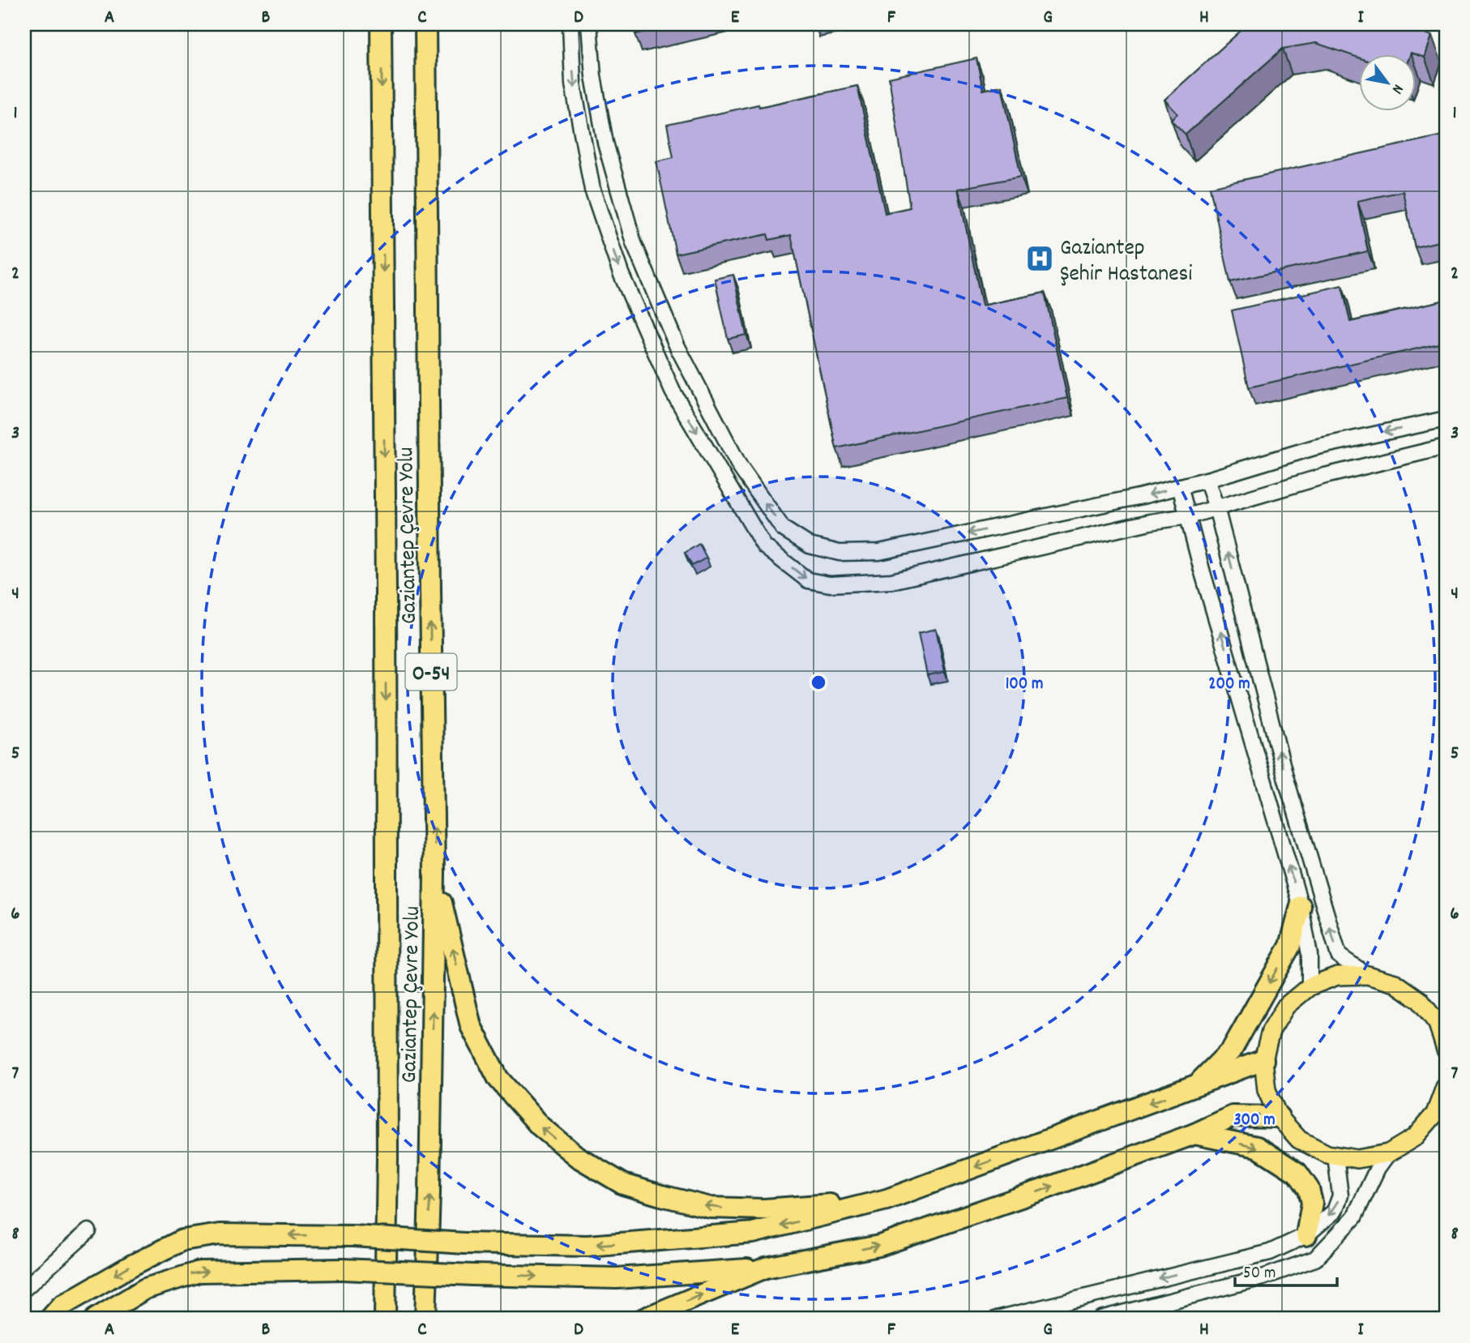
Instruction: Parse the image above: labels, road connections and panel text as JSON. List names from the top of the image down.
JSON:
{
  "streets": {
    "highway": ["Gaziantep Çevre Yolu", "O-54"]
  },
  "places": {
    "hospital": ["Gaziantep Şehir Hastanesi"]
  },
  "scale_bar": "50 m",
  "north": "bottom right",
  "grid": {
    "columns": [
      "A",
      "B",
      "C",
      "D",
      "E",
      "F",
      "G",
      "H",
      "I"
    ],
    "rows": [
      "1",
      "2",
      "3",
      "4",
      "5",
      "6",
      "7",
      "8"
    ]
  },
  "rings": ["100 m", "200 m", "300 m"]
}
